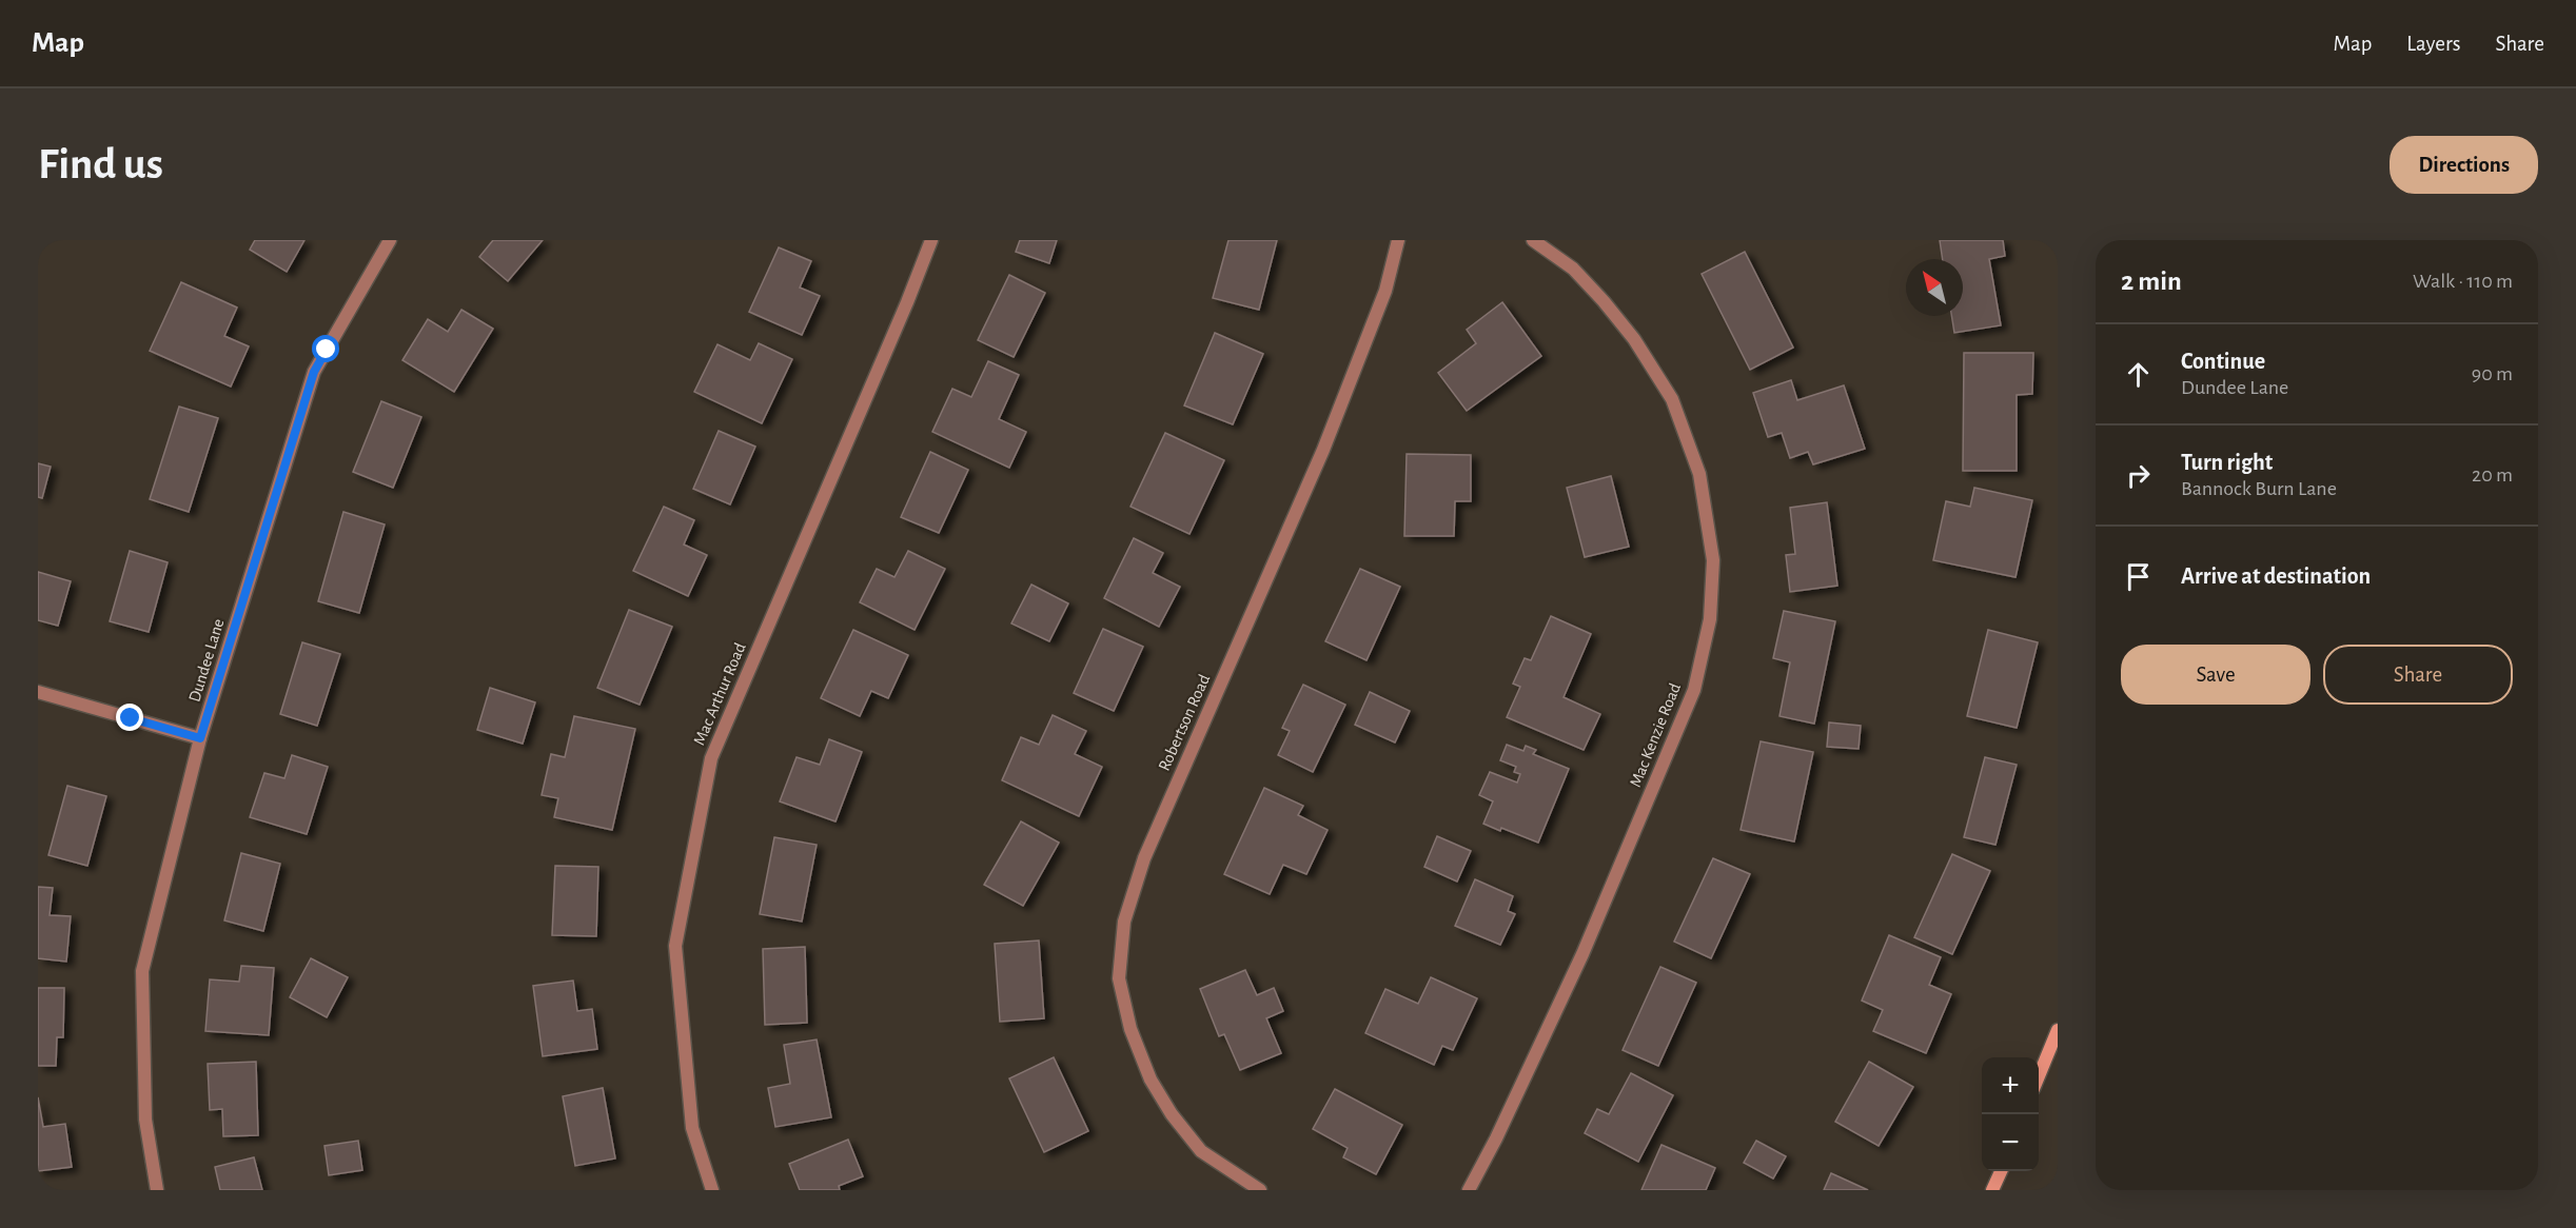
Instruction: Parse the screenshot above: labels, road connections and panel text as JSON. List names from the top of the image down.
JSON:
{
  "streets": {
    "street": [
      "Dundee Lane",
      "Mac Arthur Road",
      "Robertson Road",
      "Mac Kenzie Road"
    ]
  },
  "north": "top left",
  "page": {
    "header": "Map",
    "nav": ["Map", "Layers", "Share"],
    "buttons": [
      "Directions",
      ["Save", "Share"]
    ],
    "title": "Find us",
    "heading": ["2 min", "Walk · 110 m"],
    "list": [
      ["Continue", "Dundee Lane", "90 m"],
      ["Turn right", "Bannock Burn Lane", "20 m"],
      "Arrive at destination"
    ],
    "map_buttons": ["+", "−"]
  }
}
